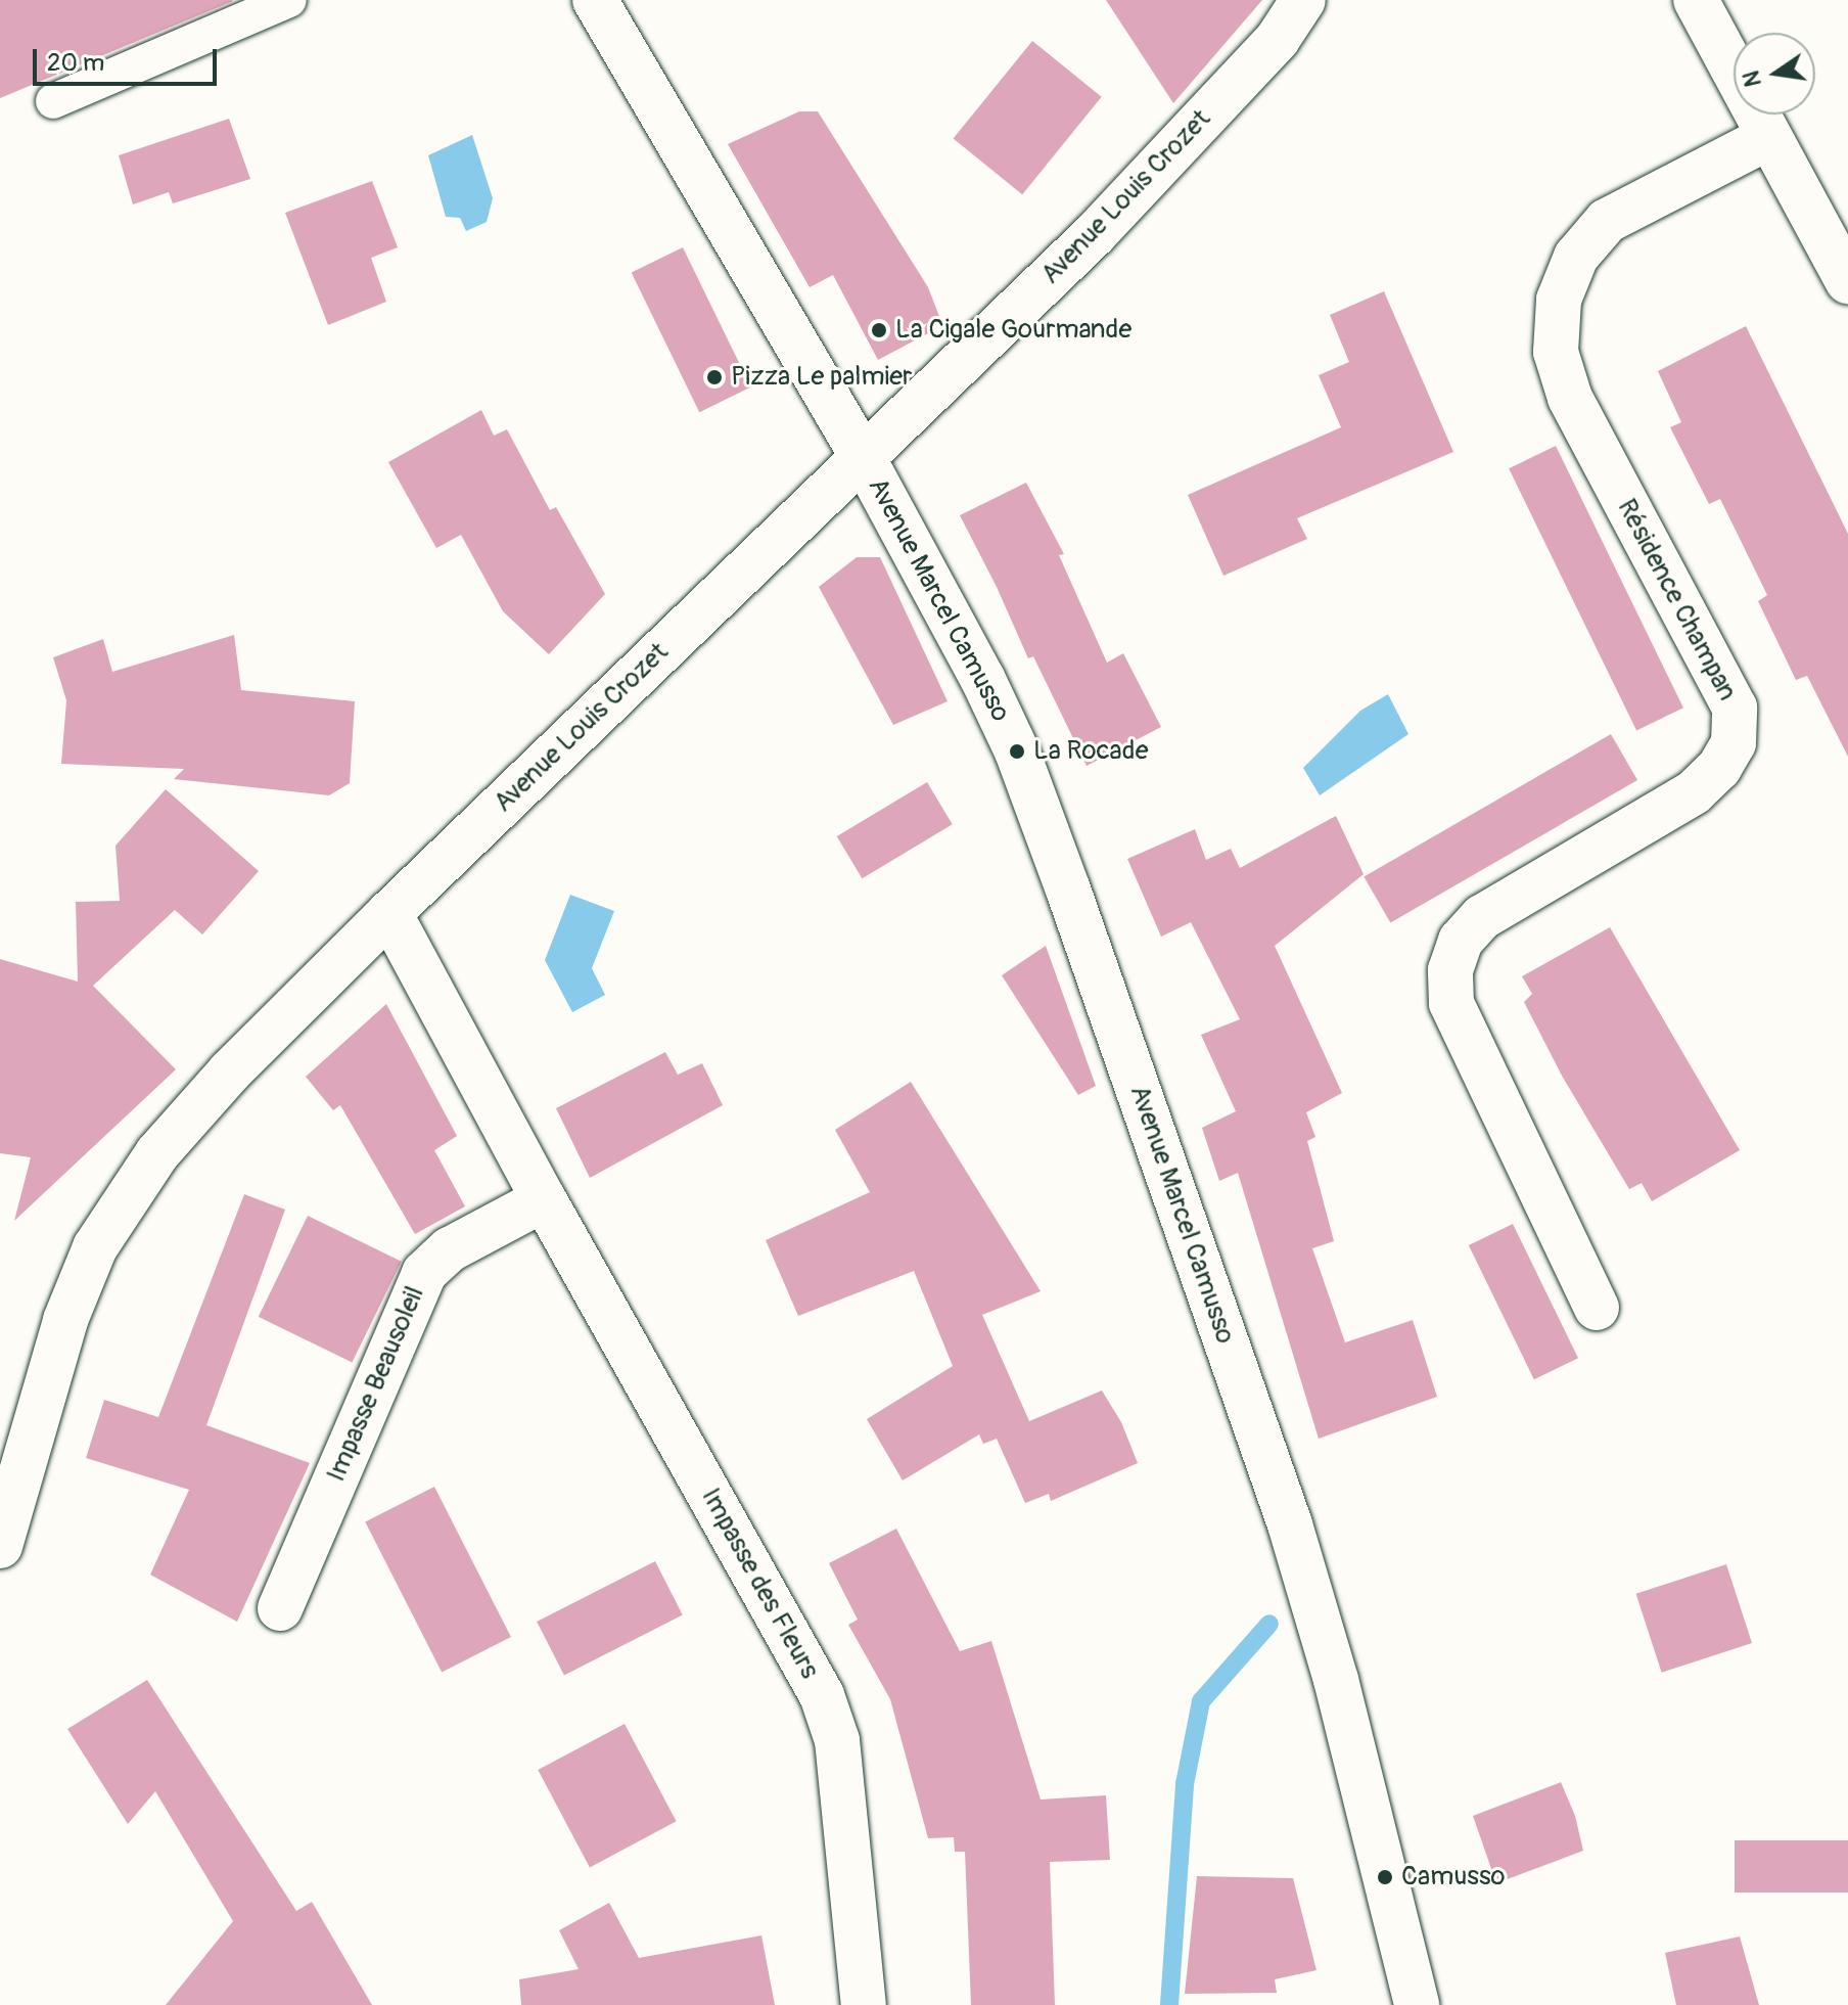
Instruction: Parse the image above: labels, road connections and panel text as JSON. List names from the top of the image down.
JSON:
{
  "streets": {
    "street": [
      "Avenue Louis Crozet",
      "Avenue Marcel Camusso",
      "Résidence Champan",
      "Impasse Beausoleil",
      "Impasse des Fleurs"
    ]
  },
  "crossings": [
    ["Avenue Louis Crozet", "Avenue Marcel Camusso"],
    ["Impasse Beausoleil", "Impasse des Fleurs"]
  ],
  "places": [
    "La Cigale Gourmande",
    "Pizza Le palmier",
    "La Rocade",
    "Camusso"
  ],
  "scale_bar": "20 m",
  "north": "left"
}
